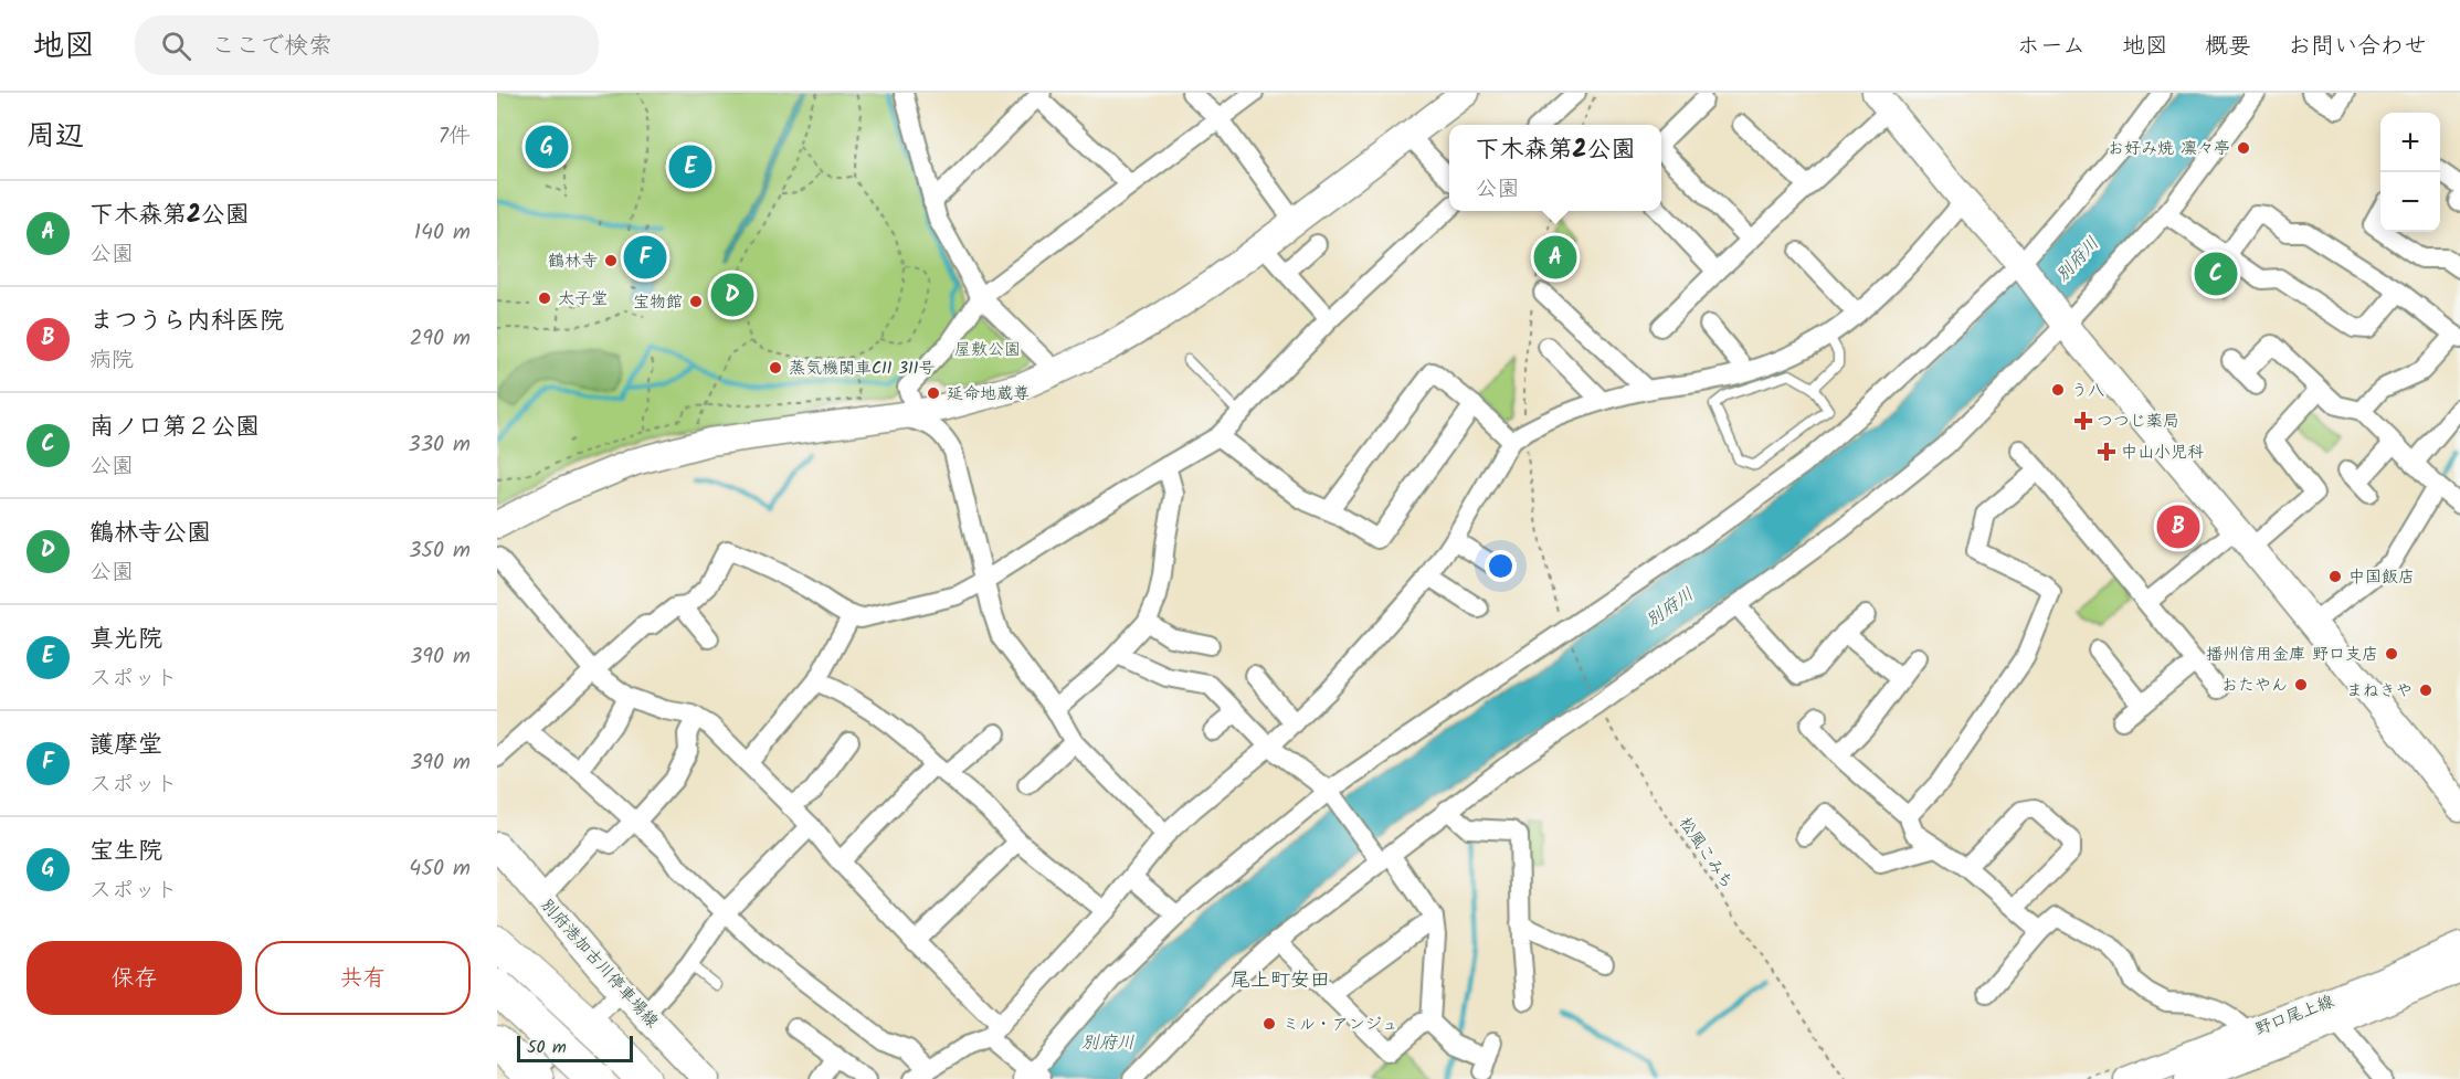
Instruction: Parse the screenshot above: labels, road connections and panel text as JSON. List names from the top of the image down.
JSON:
{
  "streets": {
    "street": ["別府港加古川停車場線", "野口尾上線"],
    "path": ["松風こみち"]
  },
  "districts": ["尾上町安田"],
  "water": ["別府川"],
  "parks": ["屋敷公園"],
  "places": {
    "other": [
      "お好み焼 凛々亭",
      "鶴林寺",
      "太子堂",
      "宝物館",
      "蒸気機関車C11 311号",
      "う八",
      "延命地蔵尊",
      "中国飯店",
      "播州信用金庫 野口支店",
      "おたやん",
      "まねきや",
      "ミル・アンジュ"
    ],
    "health": ["つつじ薬局", "中山小児科"]
  },
  "scale_bar": "50 m",
  "page": {
    "header": "地図",
    "search": "ここで検索",
    "nav": [
      "ホーム",
      "地図",
      "概要",
      "お問い合わせ"
    ],
    "heading": ["周辺", "7件"],
    "map_buttons": ["+", "−"],
    "pins": [
      "G",
      "E",
      "A",
      "F",
      "C",
      "D",
      "B"
    ],
    "popup": ["下木森第2公園", "公園"],
    "list": [
      {
        "mark": "A",
        "name": "下木森第2公園",
        "note": "公園",
        "value": "140 m"
      },
      {
        "mark": "B",
        "name": "まつうら内科医院",
        "note": "病院",
        "value": "290 m"
      },
      {
        "mark": "C",
        "name": "南ノ口第２公園",
        "note": "公園",
        "value": "330 m"
      },
      {
        "mark": "D",
        "name": "鶴林寺公園",
        "note": "公園",
        "value": "350 m"
      },
      {
        "mark": "E",
        "name": "真光院",
        "note": "スポット",
        "value": "390 m"
      },
      {
        "mark": "F",
        "name": "護摩堂",
        "note": "スポット",
        "value": "390 m"
      },
      {
        "mark": "G",
        "name": "宝生院",
        "note": "スポット",
        "value": "450 m"
      }
    ],
    "buttons": ["保存", "共有"],
    "scale": "50 m"
  }
}
